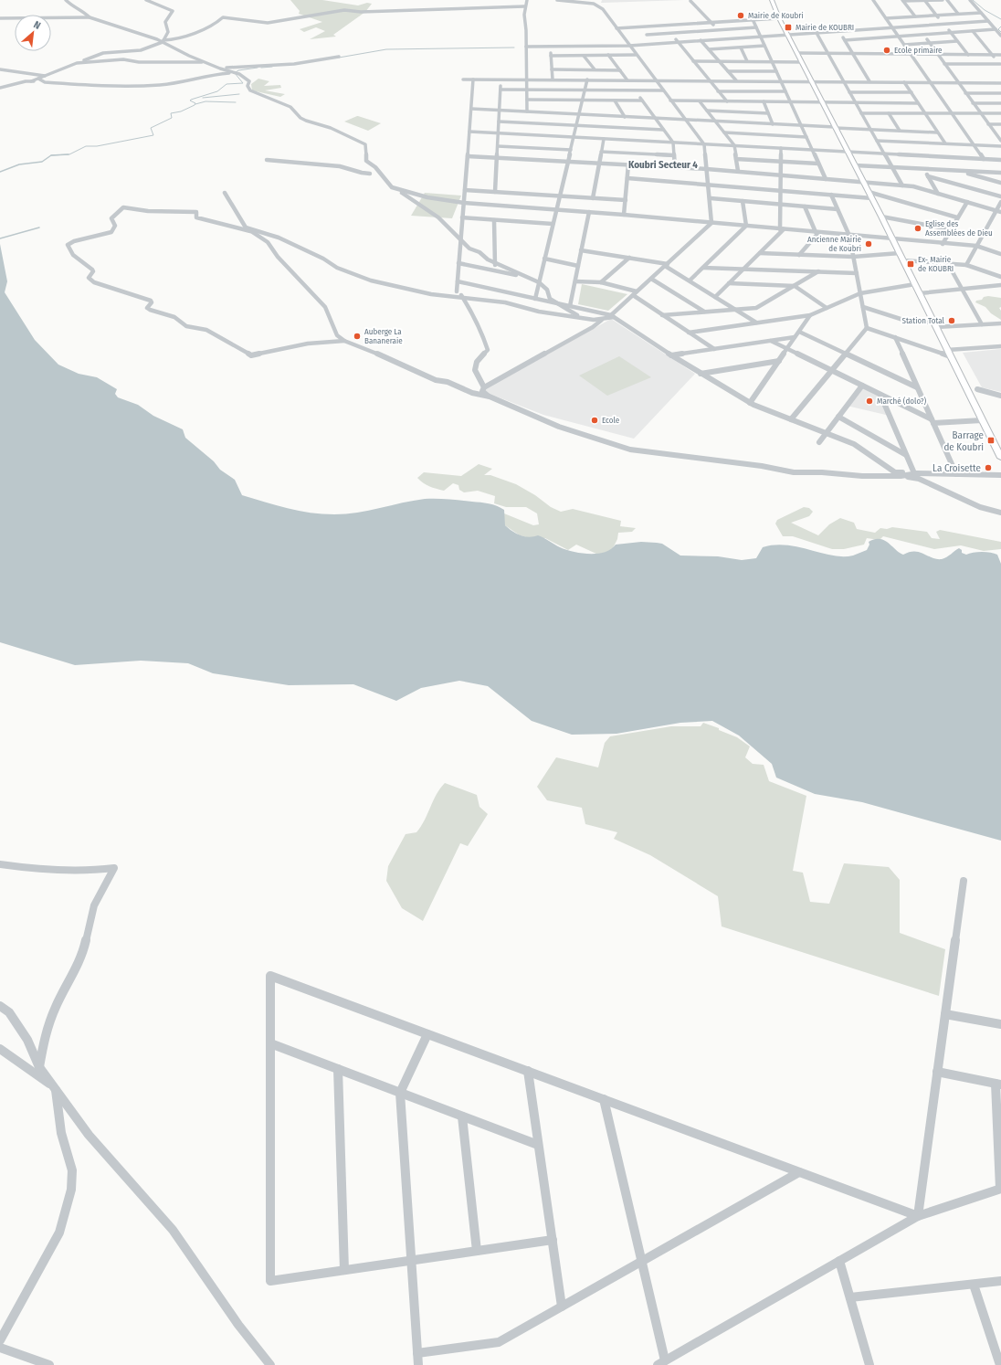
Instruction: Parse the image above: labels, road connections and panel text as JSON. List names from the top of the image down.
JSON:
{
  "districts": ["Koubri Secteur 4"],
  "places": {
    "other": [
      "Mairie de Koubri",
      "Ecole primaire",
      "Eglise des Assemblées de Dieu",
      "Ancienne Mairie de Koubri",
      "Station Total",
      "Auberge La Bananeraie",
      "Marché (dolo?)",
      "Ecole",
      "La Croisette"
    ],
    "transit": ["Mairie de KOUBRI", "Ex- Mairie de KOUBRI", "Barrage de Koubri"]
  },
  "north": "top right"
}
